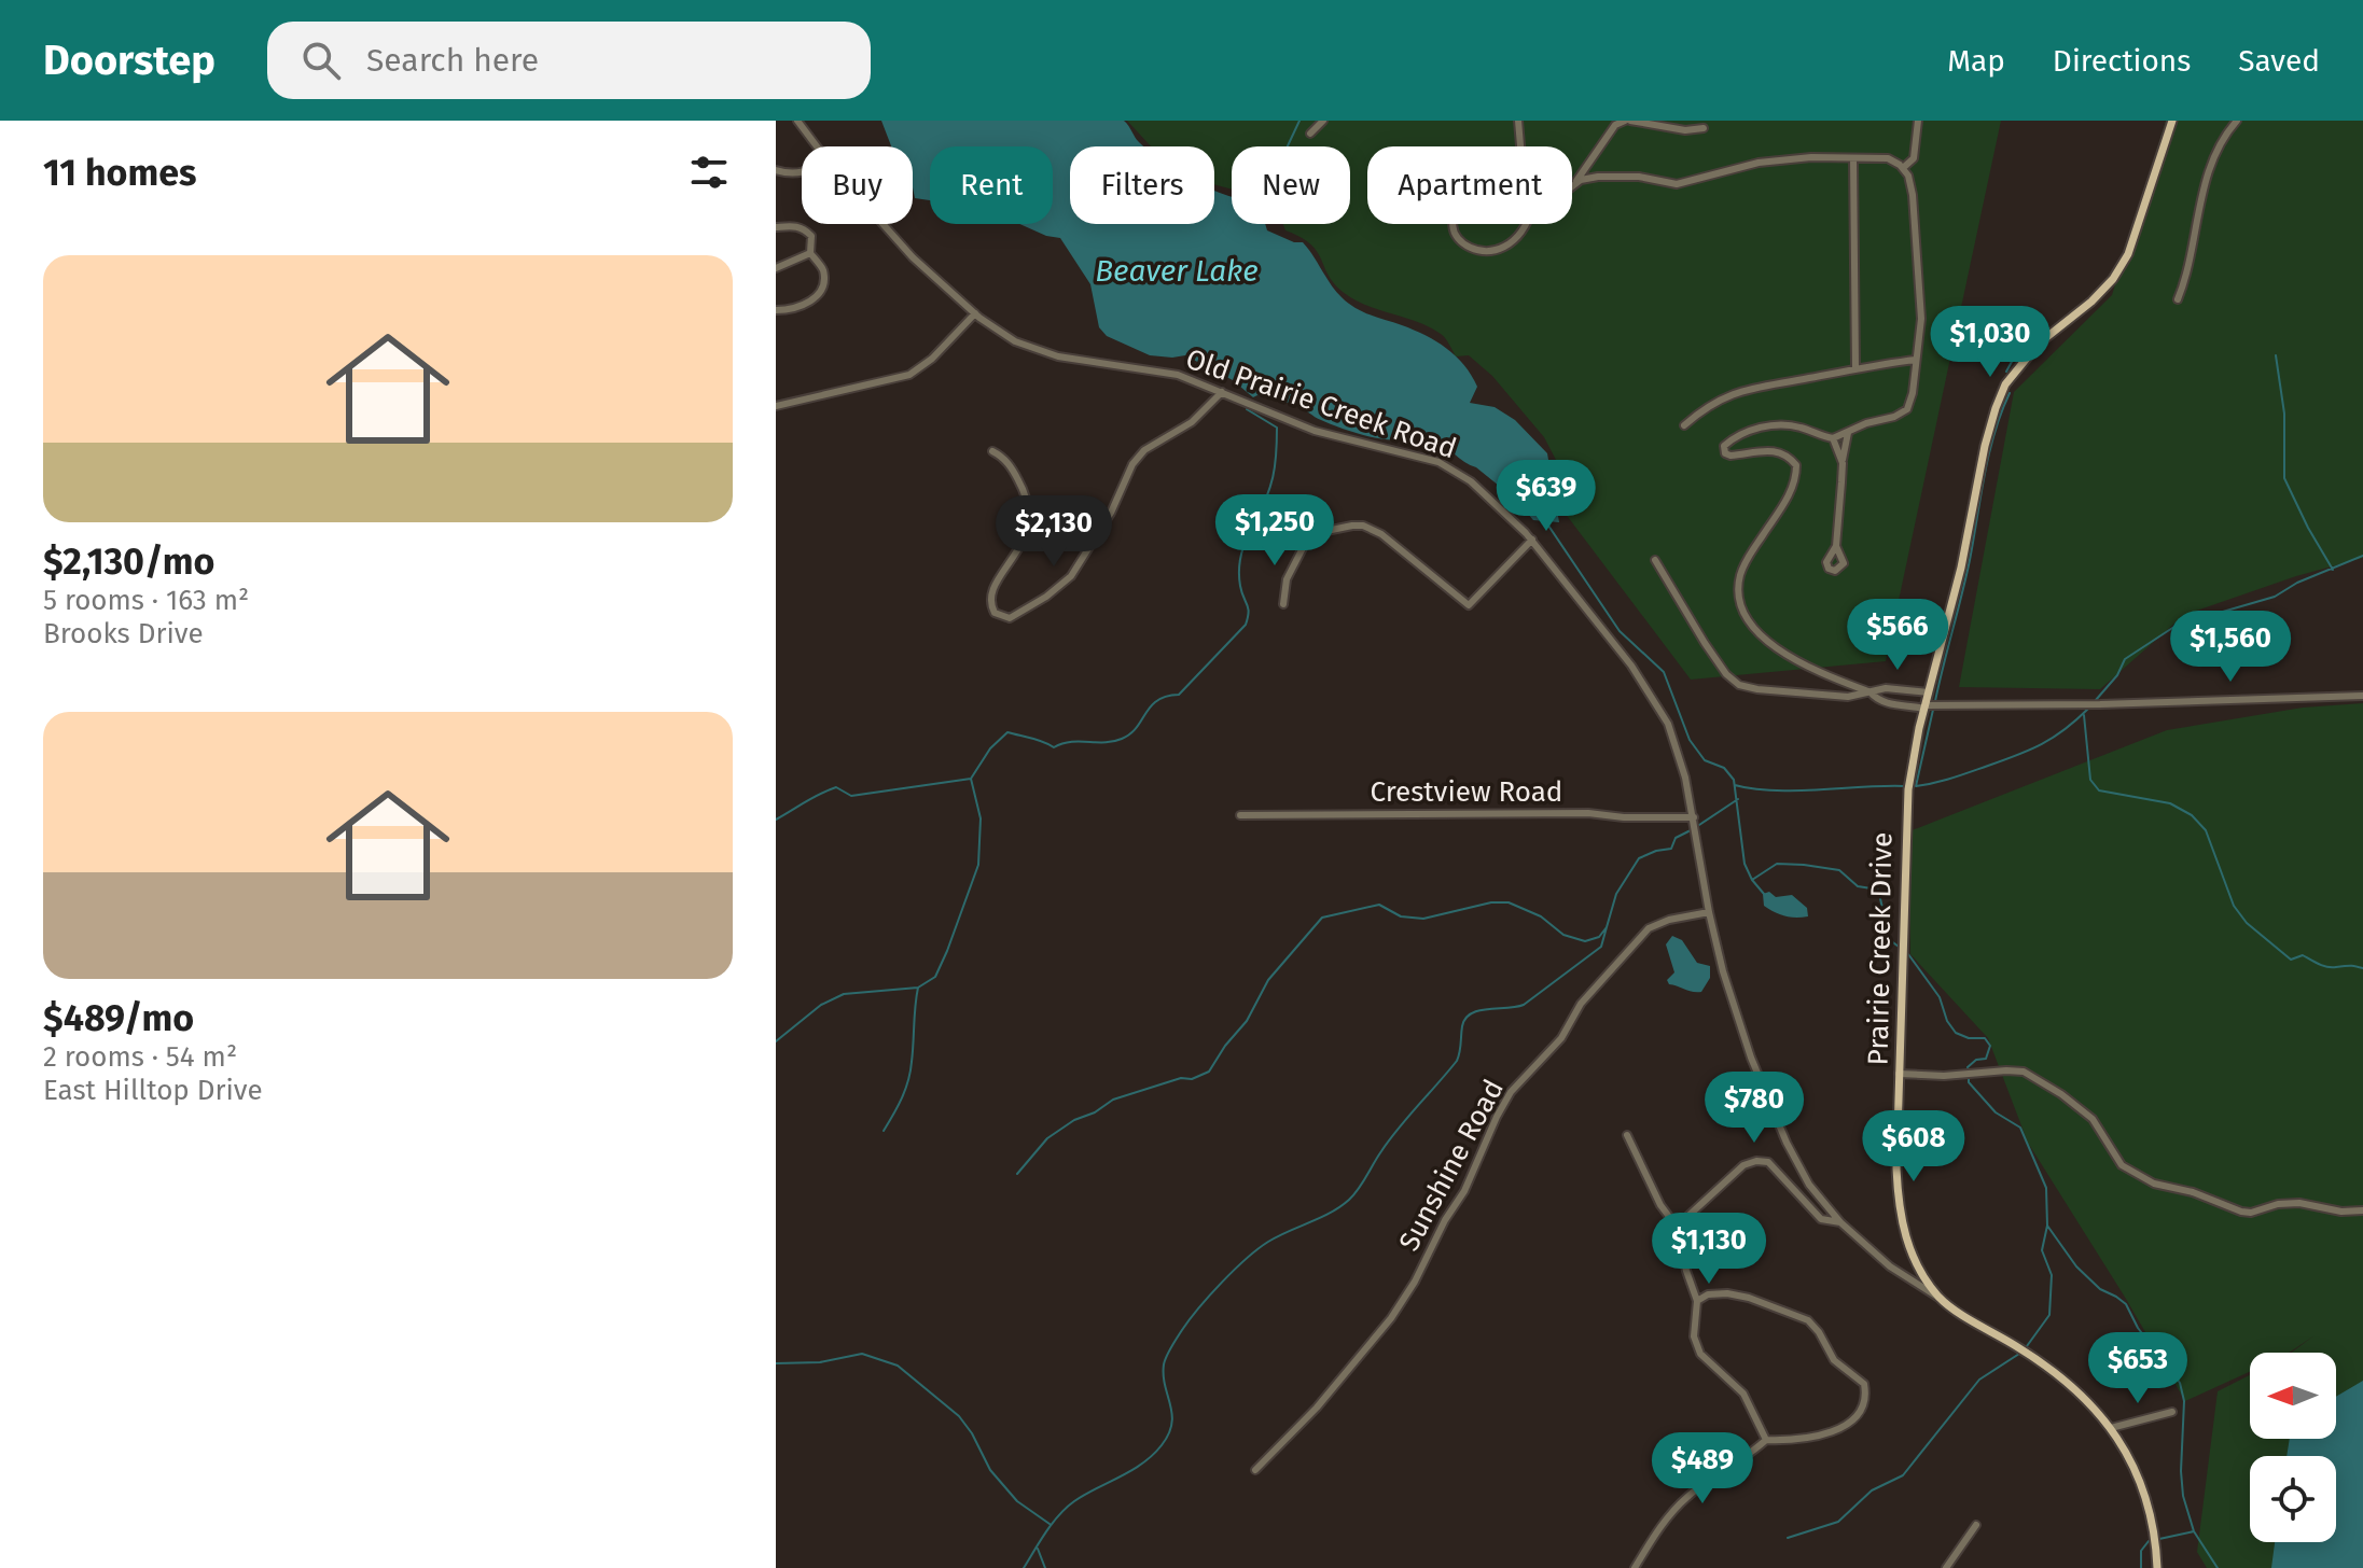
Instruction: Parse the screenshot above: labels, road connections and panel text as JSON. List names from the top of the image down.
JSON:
{
  "streets": {
    "main road": ["Prairie Creek Drive"],
    "street": ["Old Prairie Creek Road", "Crestview Road", "Sunshine Road"]
  },
  "crossings": [
    ["Old Prairie Creek Road", "Crestview Road"],
    ["Old Prairie Creek Road", "Prairie Creek Drive"],
    ["Old Prairie Creek Road", "Sunshine Road"]
  ],
  "water": ["Beaver Lake"],
  "north": "left",
  "page": {
    "header": "Doorstep",
    "search": "Search here",
    "nav": ["Map", "Directions", "Saved"],
    "heading": "11 homes",
    "chip": [
      "Buy",
      "Rent",
      "Filters",
      "New",
      "Apartment"
    ],
    "list": [
      {
        "name": "$2,130/mo",
        "note": "5 rooms · 163 m² · Brooks Drive"
      },
      {
        "name": "$489/mo",
        "note": "2 rooms · 54 m² · East Hilltop Drive"
      }
    ],
    "price": [
      "$1,030",
      "$639",
      "$1,250",
      "$2,130",
      "$566",
      "$1,560",
      "$780",
      "$608",
      "$1,130",
      "$653",
      "$489"
    ]
  }
}
